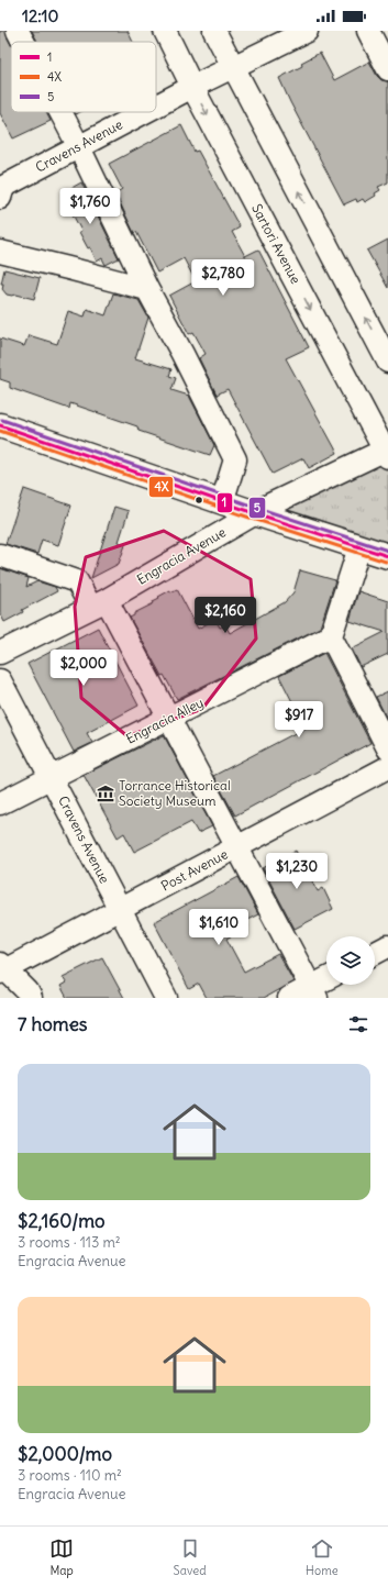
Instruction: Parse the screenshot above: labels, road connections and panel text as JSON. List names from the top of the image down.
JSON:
{
  "streets": {
    "street": [
      "Cravens Avenue",
      "Sartori Avenue",
      "Engracia Avenue",
      "Engracia Alley",
      "Post Avenue"
    ]
  },
  "crossings": [
    ["Cravens Avenue", "Sartori Avenue"],
    ["Cravens Avenue", "Engracia Alley"],
    ["Cravens Avenue", "Post Avenue"],
    ["Sartori Avenue", "Engracia Avenue"]
  ],
  "places": {
    "museum": ["Torrance Historical Society Museum"]
  },
  "lines": ["transit line 5", "transit line 1", "transit line 4X"],
  "legend": ["1", "4X", "5"],
  "page": {
    "status": "12:10",
    "price": [
      "$1,760",
      "$2,780",
      "$2,160",
      "$2,000",
      "$917",
      "$1,230",
      "$1,610"
    ],
    "heading": "7 homes",
    "list": [
      {
        "name": "$2,160/mo",
        "note": "3 rooms · 113 m² · Engracia Avenue"
      },
      {
        "name": "$2,000/mo",
        "note": "3 rooms · 110 m² · Engracia Avenue"
      }
    ],
    "tabs": ["Map", "Saved", "Home"]
  }
}
